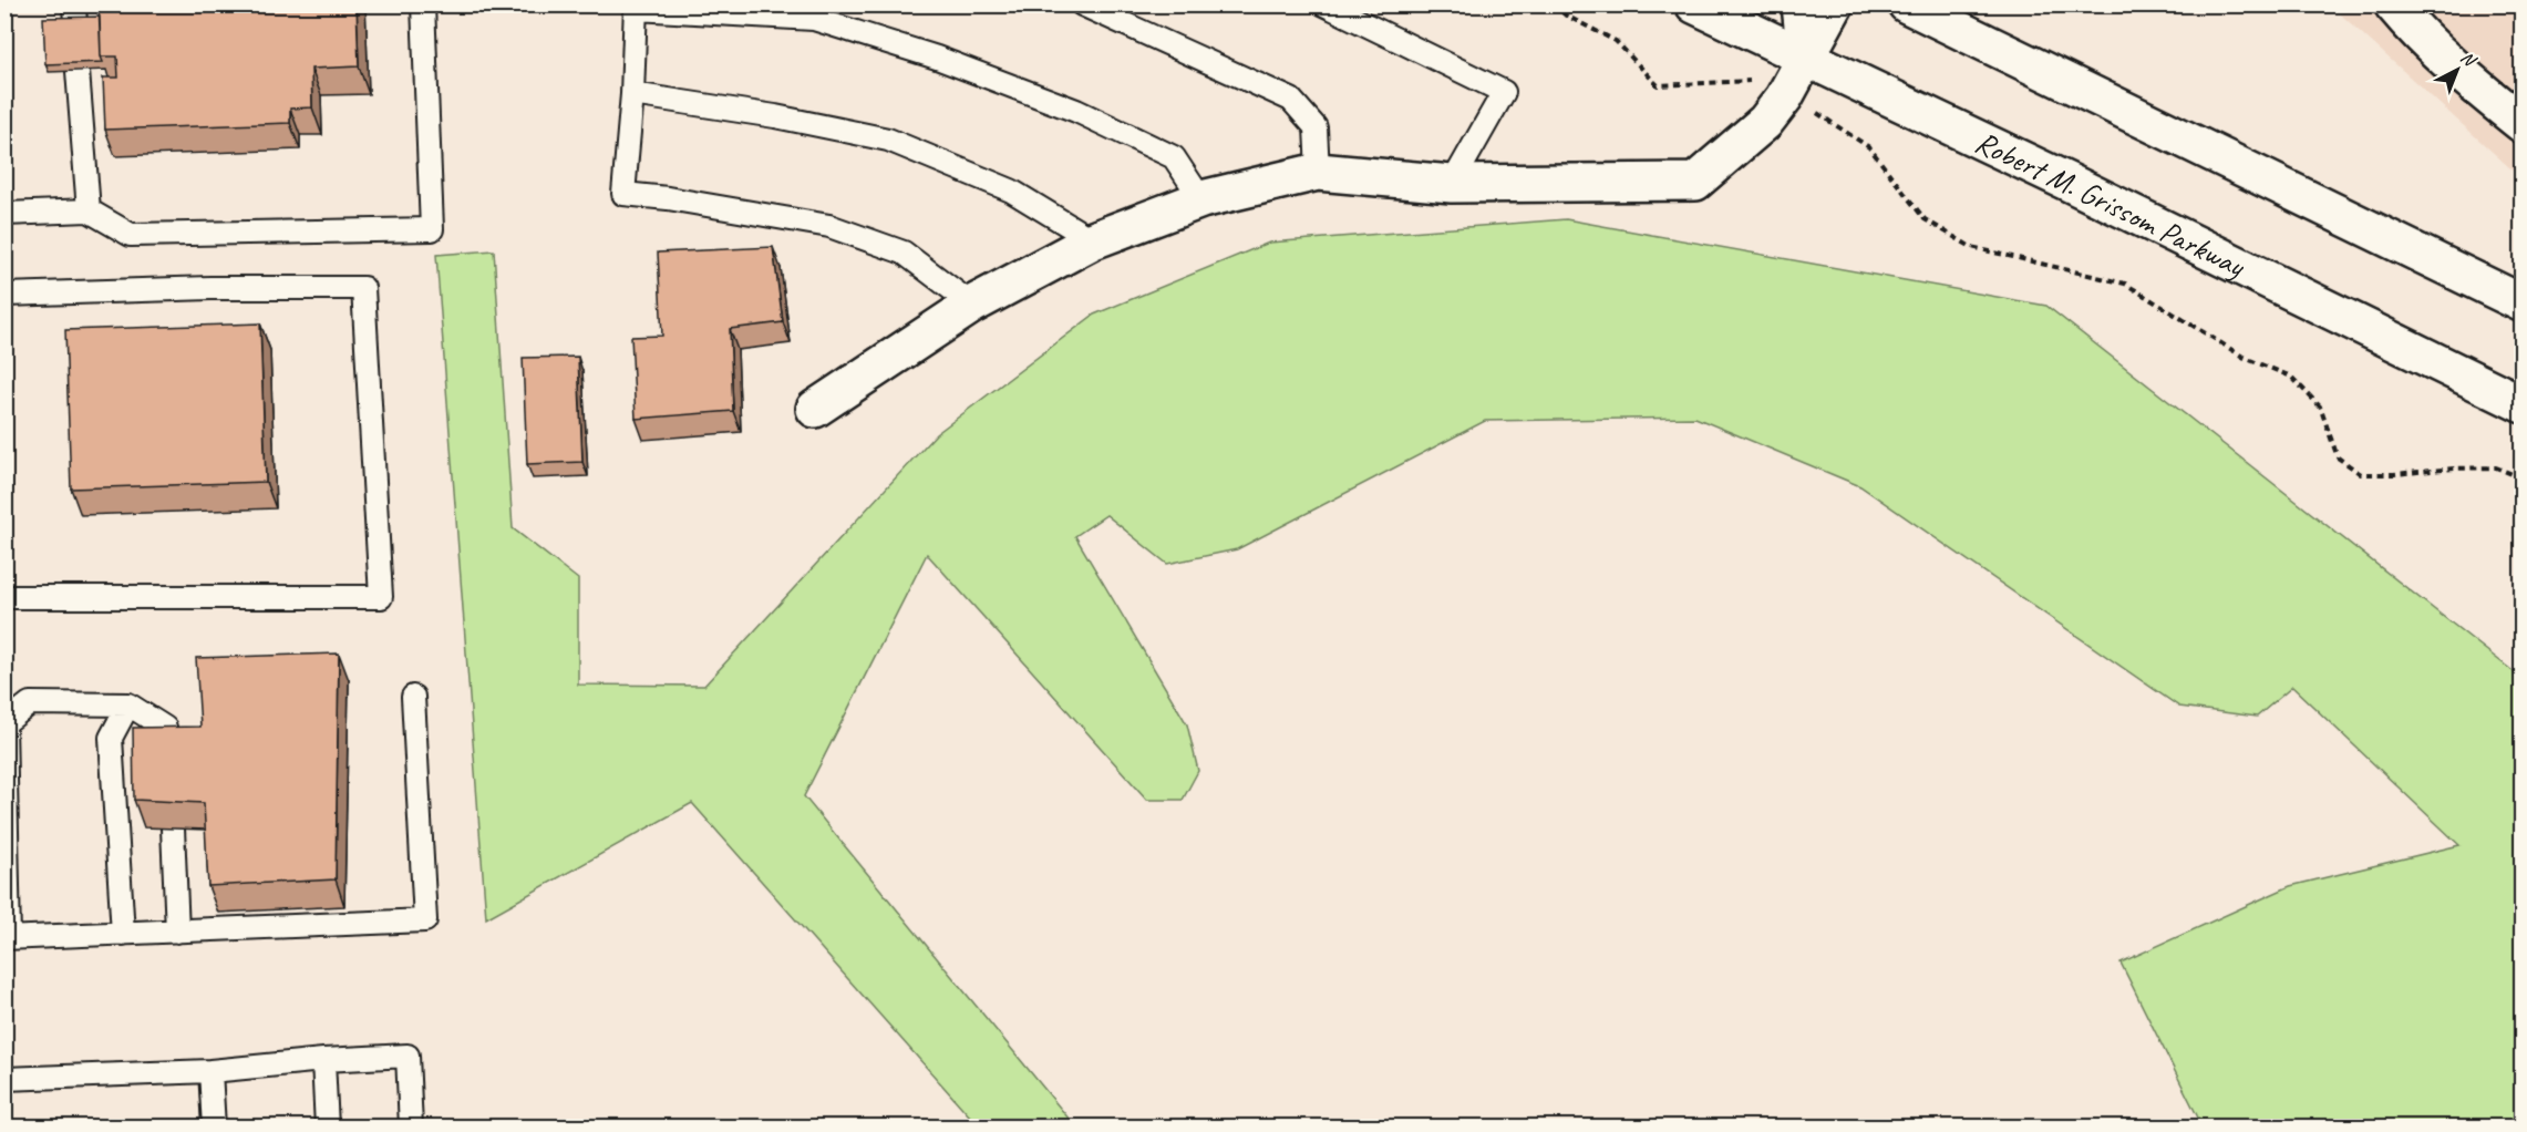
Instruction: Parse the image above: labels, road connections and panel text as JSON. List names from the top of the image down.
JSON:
{
  "streets": {
    "main road": ["Robert M. Grissom Parkway"]
  },
  "north": "top right"
}
